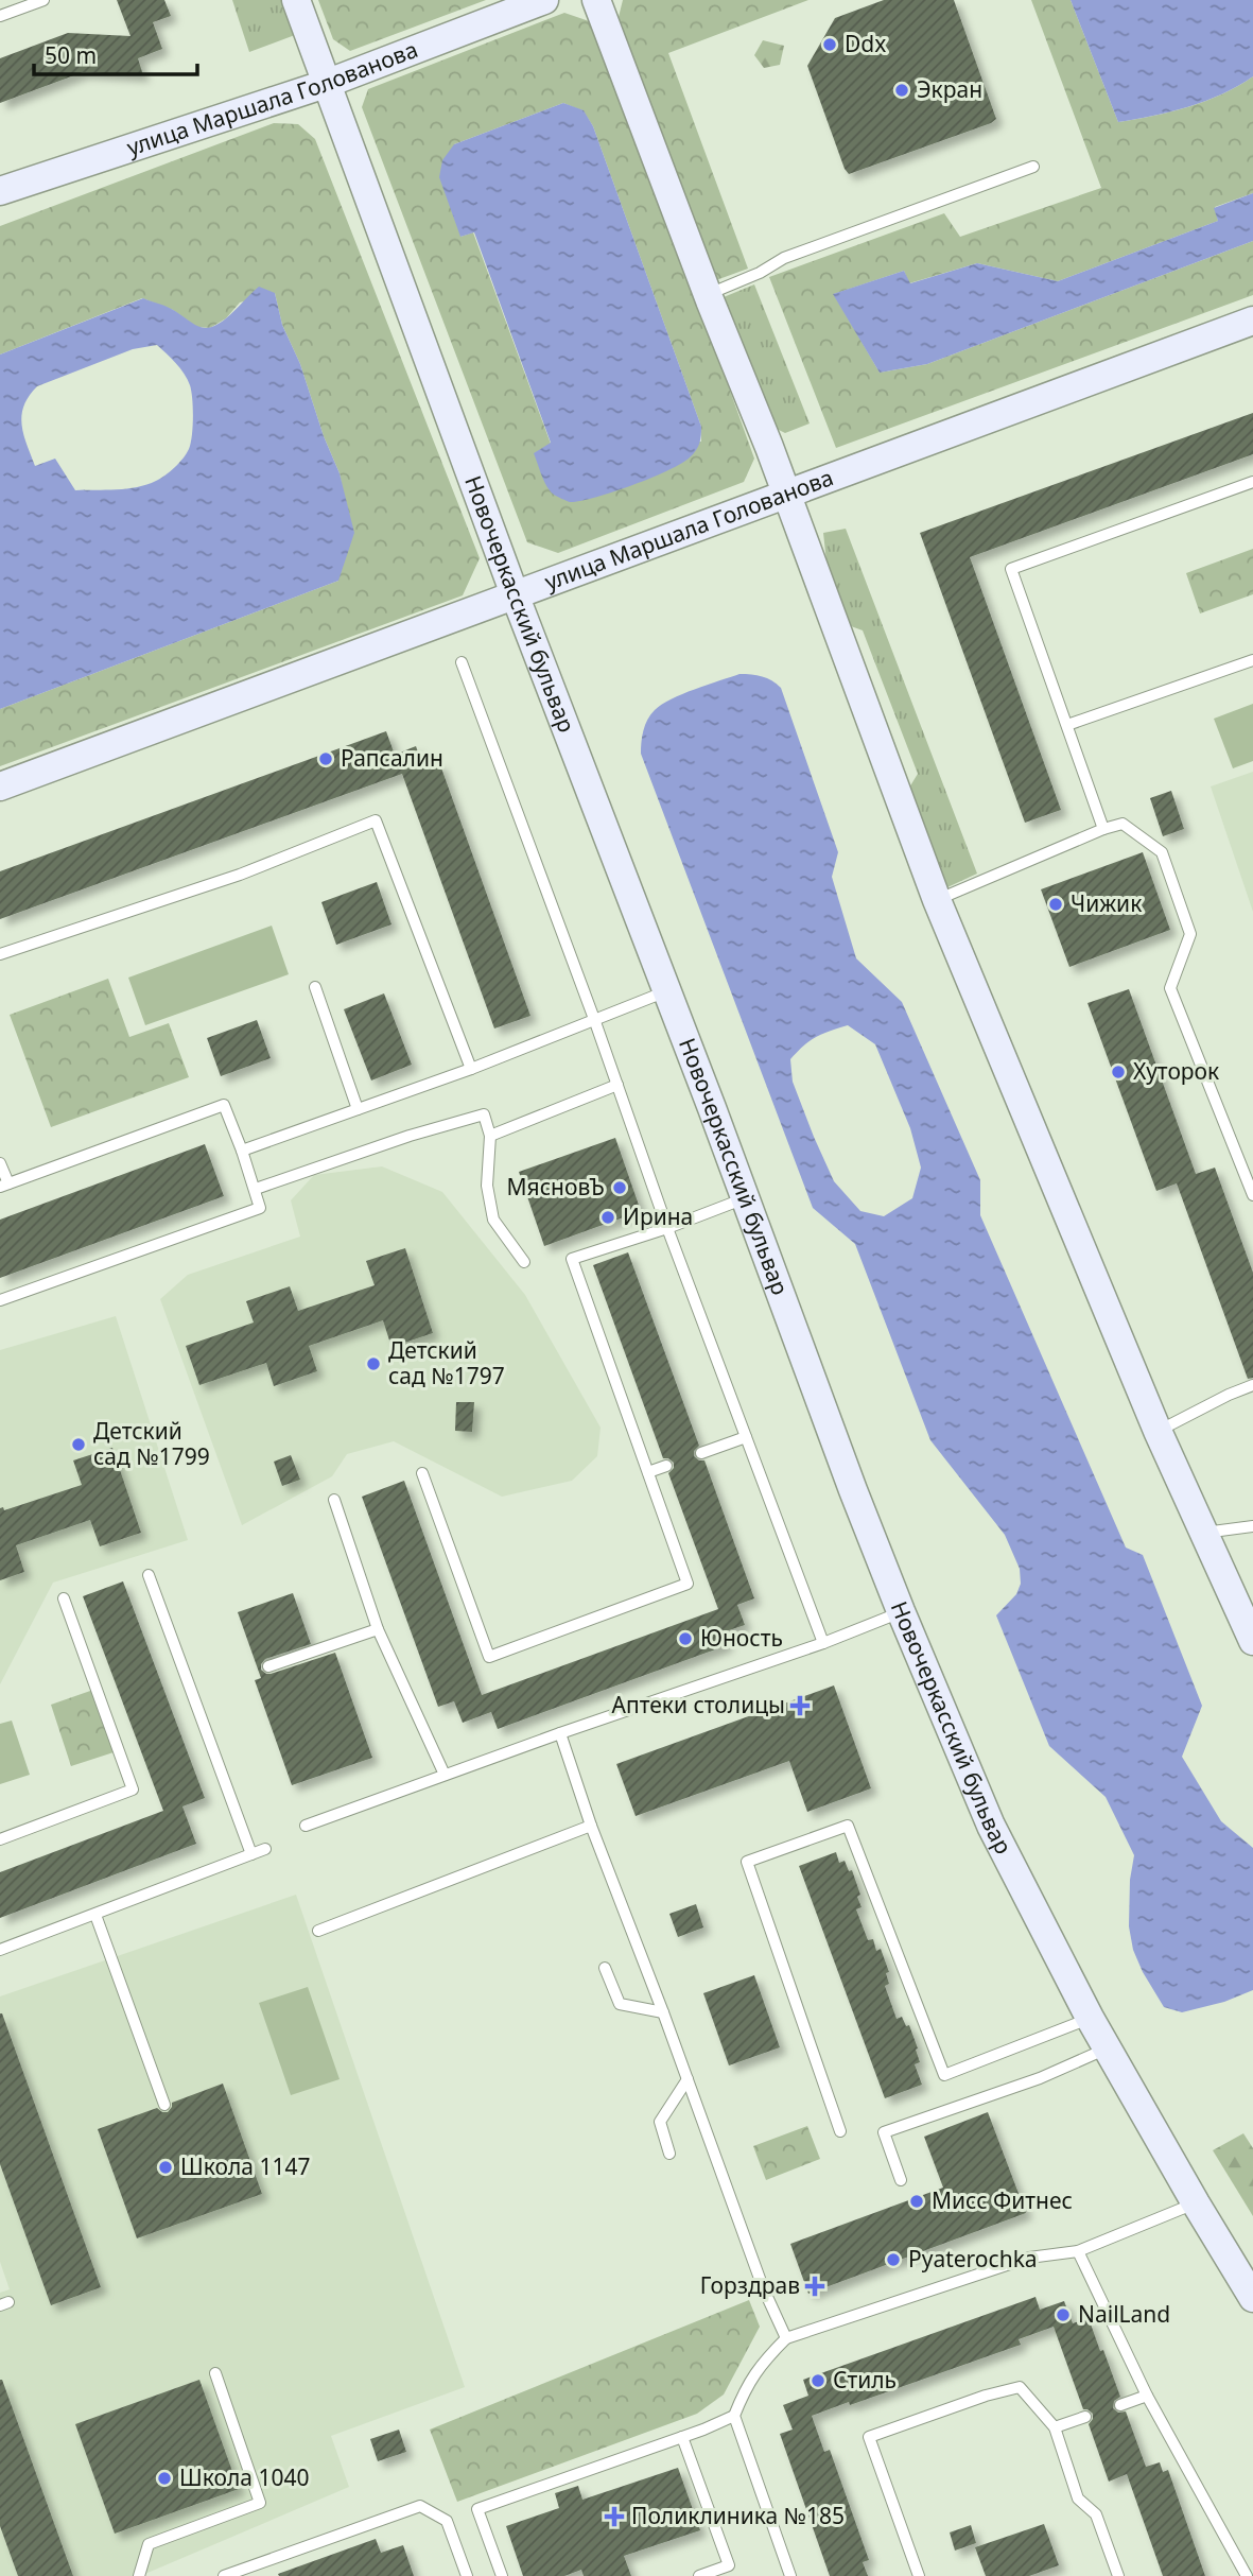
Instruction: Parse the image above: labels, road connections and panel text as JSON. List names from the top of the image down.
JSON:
{
  "streets": {
    "street": ["улица Маршала Голованова", "Новочеркасский бульвар"]
  },
  "crossings": [
    ["улица Маршала Голованова", "Новочеркасский бульвар"]
  ],
  "places": {
    "other": [
      "Ddx",
      "Экран",
      "Рапсалин",
      "Чижик",
      "Хуторок",
      "МясновЪ",
      "Ирина",
      "Детский сад №1797",
      "Детский сад №1799",
      "Юность",
      "Школа 1147",
      "Мисс Фитнес",
      "Pyaterochka",
      "NailLand",
      "Стиль",
      "Школа 1040"
    ],
    "health": ["Аптеки столицы", "Горздрав", "Поликлиника №185"]
  },
  "scale_bar": "50 m"
}
